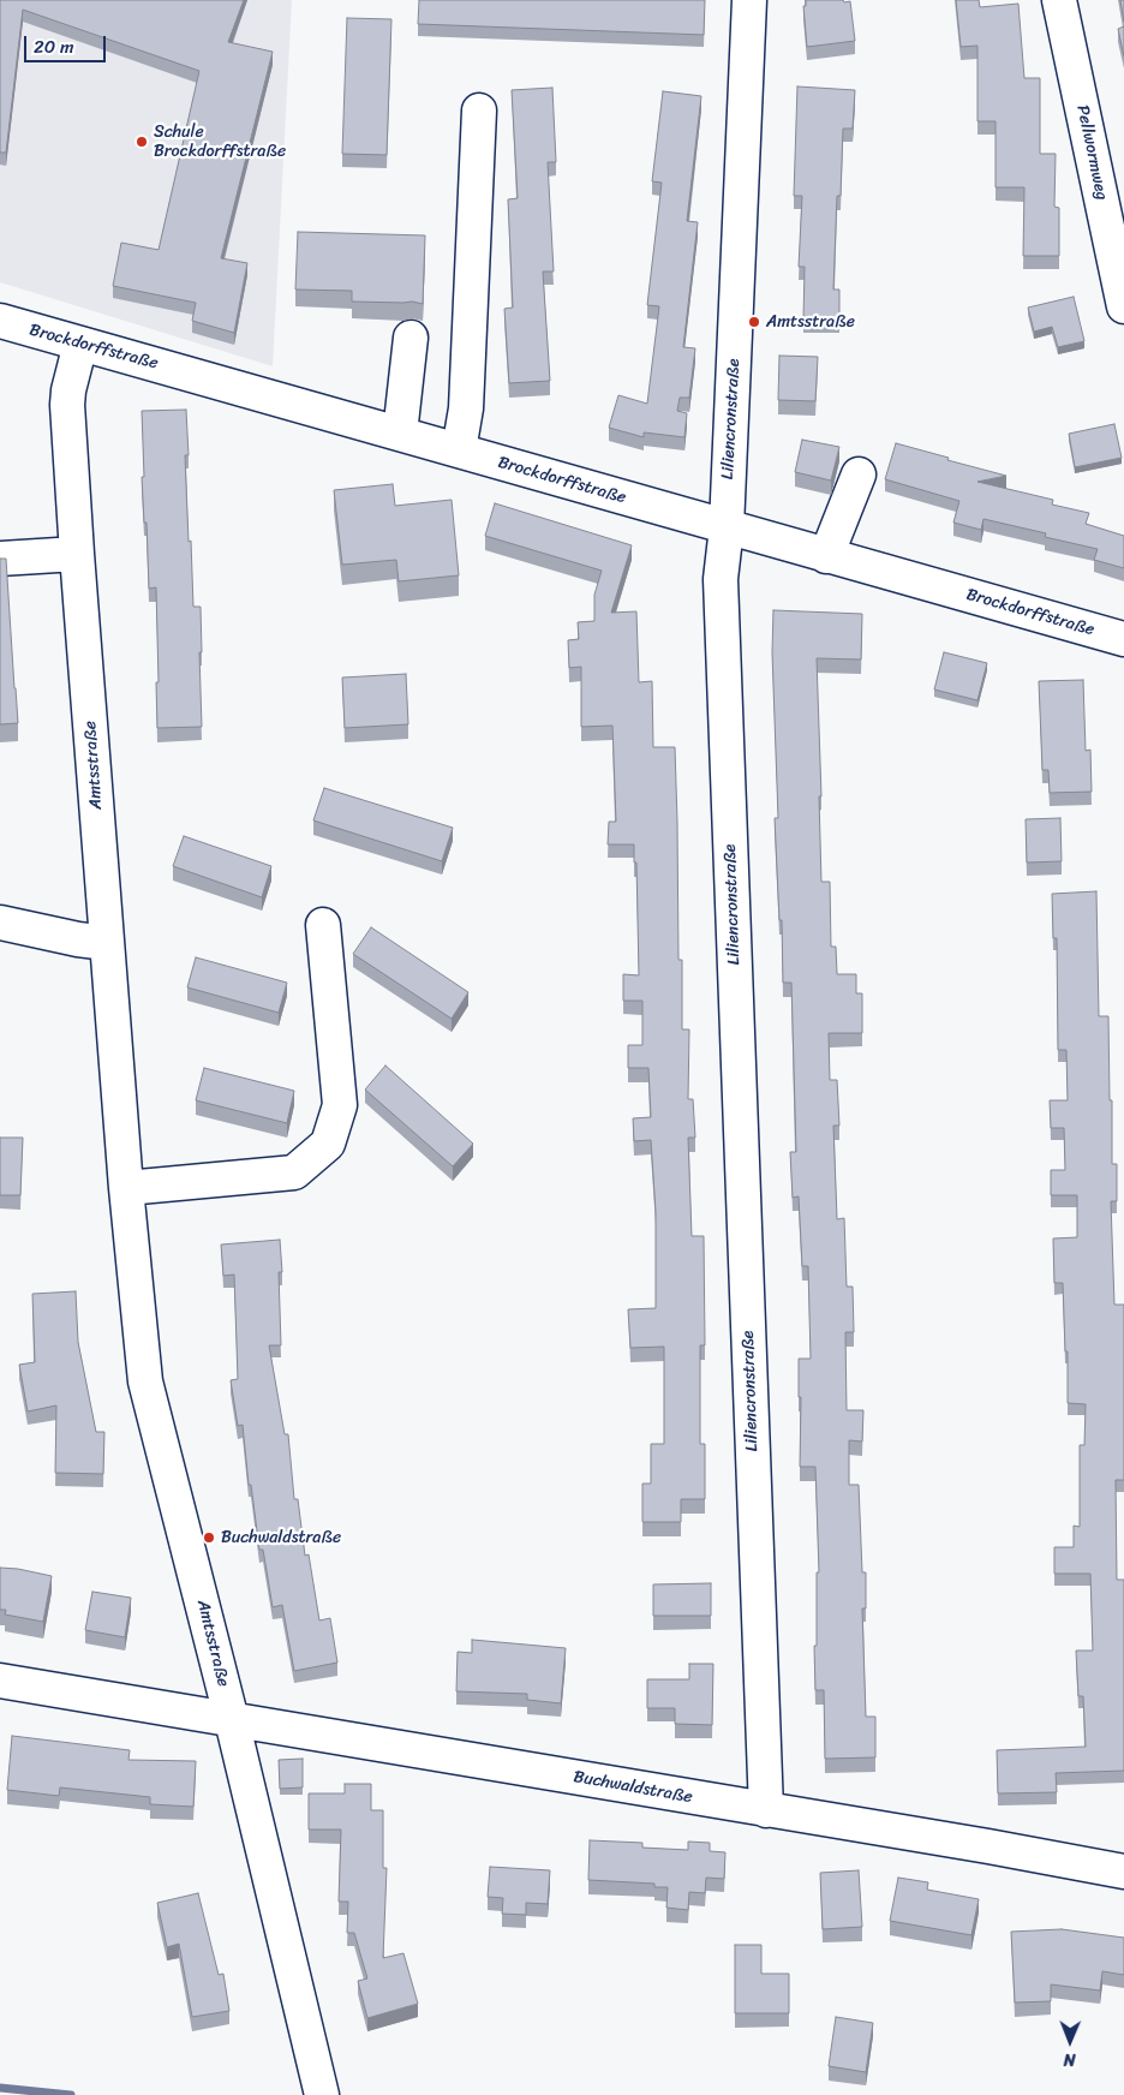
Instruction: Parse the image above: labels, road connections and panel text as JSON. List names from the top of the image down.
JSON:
{
  "streets": {
    "street": [
      "Pellwormweg",
      "Brockdorffstraße",
      "Liliencronstraße",
      "Amtsstraße",
      "Buchwaldstraße"
    ]
  },
  "crossings": [
    ["Brockdorffstraße", "Liliencronstraße"],
    ["Brockdorffstraße", "Amtsstraße"],
    ["Liliencronstraße", "Buchwaldstraße"],
    ["Amtsstraße", "Buchwaldstraße"]
  ],
  "places": ["Schule Brockdorffstraße", "Amtsstraße", "Buchwaldstraße"],
  "scale_bar": "20 m",
  "north": "bottom"
}
